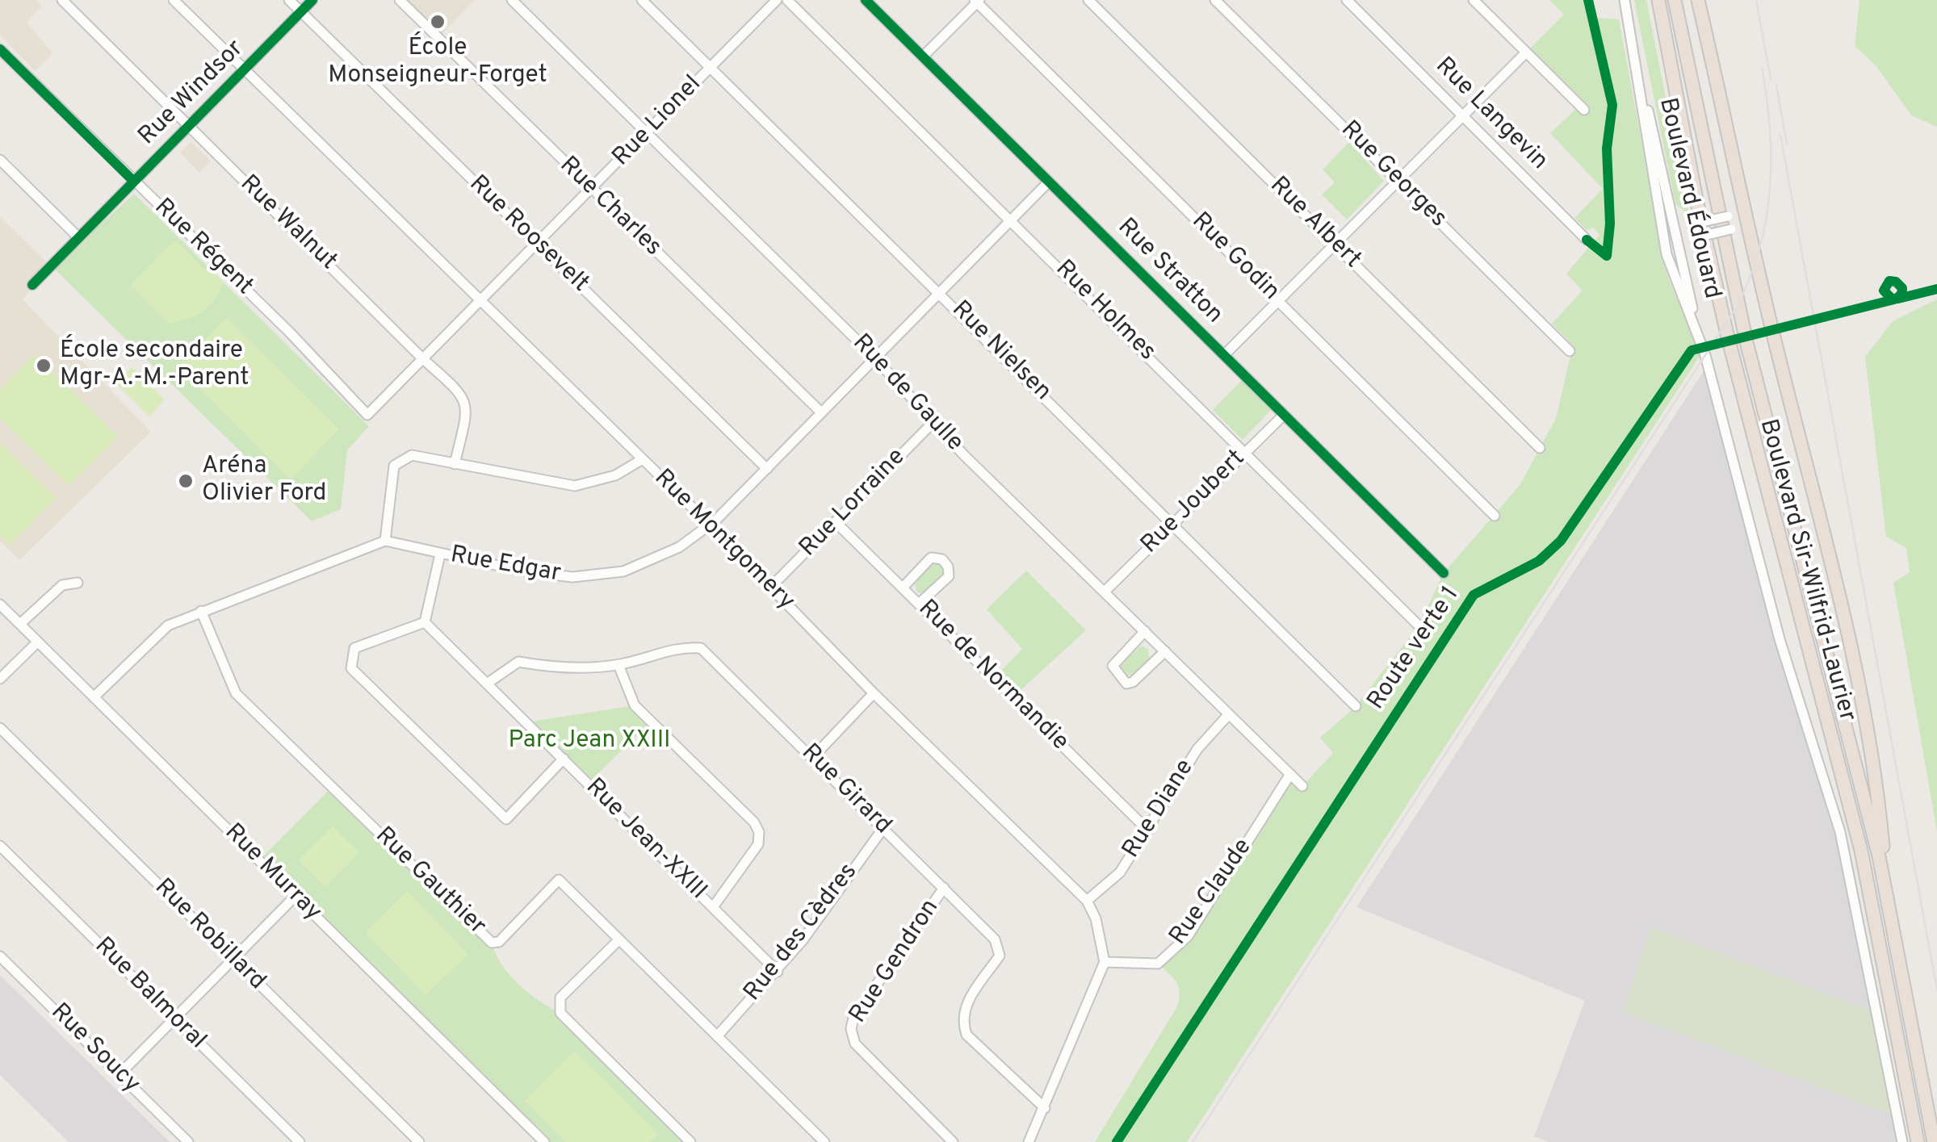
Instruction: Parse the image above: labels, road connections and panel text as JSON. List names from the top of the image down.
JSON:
{
  "streets": {
    "highway": ["Boulevard Sir-Wilfrid-Laurier"],
    "street": [
      "Rue Windsor",
      "Rue Langevin",
      "Rue Lionel",
      "Rue Georges",
      "Boulevard Édouard",
      "Rue Charles",
      "Rue Walnut",
      "Rue Albert",
      "Rue Roosevelt",
      "Rue Régent",
      "Rue Godin",
      "Rue Stratton",
      "Rue Holmes",
      "Rue Nielsen",
      "Rue de Gaulle",
      "Rue Joubert",
      "Rue Lorraine",
      "Rue Montgomery",
      "Rue Edgar",
      "Rue de Normandie",
      "Rue Girard",
      "Rue Diane",
      "Rue Jean-XXIII",
      "Rue Murray",
      "Rue Gauthier",
      "Rue Claude",
      "Rue des Cèdres",
      "Rue Robillard",
      "Rue Gendron",
      "Rue Balmoral",
      "Rue Soucy"
    ],
    "cycle path": ["Route verte 1"]
  },
  "crossings": [
    ["Rue Windsor", "Rue Walnut"],
    ["Rue Windsor", "Rue Roosevelt"],
    ["Rue Windsor", "Rue Régent"],
    ["Rue Windsor", "Rue Montgomery"],
    ["Rue Lionel", "Rue Charles"],
    ["Rue Lionel", "Rue Walnut"],
    ["Rue Lionel", "Rue Roosevelt"],
    ["Rue Lionel", "Rue Régent"],
    ["Rue Lionel", "Rue Nielsen"],
    ["Rue Lionel", "Rue de Gaulle"],
    ["Rue Lionel", "Rue Montgomery"],
    ["Boulevard Édouard", "Boulevard Sir-Wilfrid-Laurier"],
    ["Rue Charles", "Rue Edgar"],
    ["Rue Roosevelt", "Rue Edgar"],
    ["Rue Stratton", "Rue Joubert"],
    ["Rue Stratton", "Rue Edgar"],
    ["Rue Holmes", "Rue Joubert"],
    ["Rue Holmes", "Rue Edgar"],
    ["Rue Nielsen", "Rue Joubert"],
    ["Rue Nielsen", "Rue Edgar"],
    ["Rue de Gaulle", "Rue Joubert"],
    ["Rue de Gaulle", "Rue Lorraine"],
    ["Rue de Gaulle", "Rue Edgar"],
    ["Rue de Gaulle", "Rue Diane"],
    ["Rue de Gaulle", "Rue Claude"],
    ["Rue Lorraine", "Rue Montgomery"],
    ["Rue Lorraine", "Rue de Normandie"],
    ["Rue Montgomery", "Rue Edgar"],
    ["Rue Montgomery", "Rue Diane"],
    ["Rue Montgomery", "Rue Claude"],
    ["Rue de Normandie", "Rue Diane"],
    ["Rue Girard", "Rue Jean-XXIII"],
    ["Rue Girard", "Rue des Cèdres"],
    ["Rue Girard", "Rue Gendron"],
    ["Rue Jean-XXIII", "Rue des Cèdres"],
    ["Rue Gauthier", "Rue des Cèdres"]
  ],
  "parks": ["Parc Jean XXIII"],
  "places": ["École Monseigneur-Forget", "École secondaire Mgr-A.-M.-Parent", "Aréna Olivier Ford"]
}
